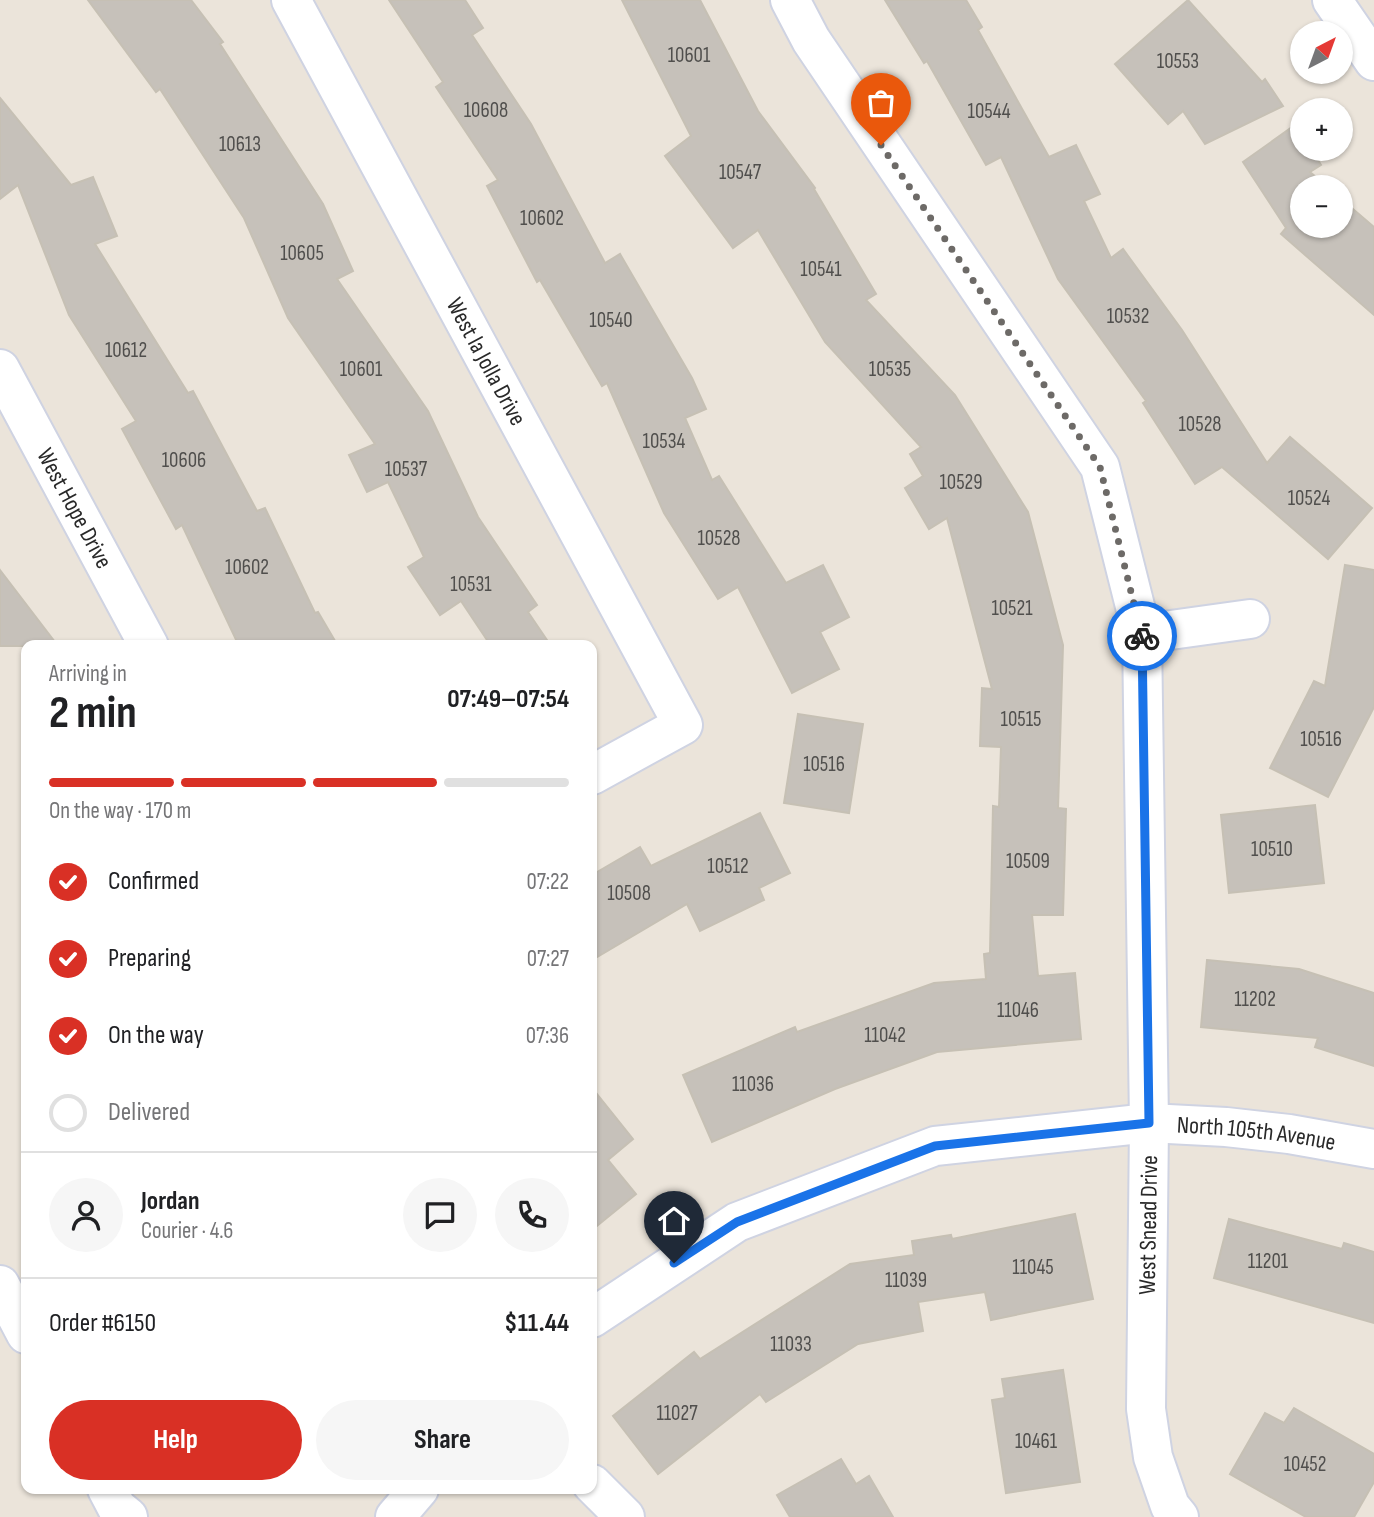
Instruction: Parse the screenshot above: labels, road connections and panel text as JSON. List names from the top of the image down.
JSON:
{
  "streets": {
    "street": [
      "West la Jolla Drive",
      "West Hope Drive",
      "North 105th Avenue",
      "West Snead Drive"
    ]
  },
  "crossings": [
    ["North 105th Avenue", "West Snead Drive"]
  ],
  "house_numbers": [
    "10601",
    "10553",
    "10608",
    "10544",
    "10613",
    "10547",
    "10602",
    "10605",
    "10541",
    "10532",
    "10540",
    "10612",
    "10601",
    "10535",
    "10528",
    "10534",
    "10606",
    "10537",
    "10529",
    "10524",
    "10528",
    "10602",
    "10531",
    "10521",
    "10515",
    "10516",
    "10516",
    "10510",
    "10509",
    "10512",
    "10508",
    "11202",
    "11046",
    "11042",
    "11036",
    "11201",
    "11045",
    "11039",
    "11033",
    "11027",
    "10461",
    "10452"
  ],
  "north": "top right",
  "page": {
    "map_buttons": ["+", "−"],
    "heading": ["2 min", "Arriving in", "07:49–07:54"],
    "panel": [
      "Jordan",
      "Courier · 4.6",
      "Order #6150",
      "$11.44"
    ],
    "bar": "On the way · 170 m",
    "list": [
      ["Confirmed", "07:22"],
      ["Preparing", "07:27"],
      ["On the way", "07:36"],
      "Delivered"
    ],
    "buttons": ["Help", "Share"]
  }
}
